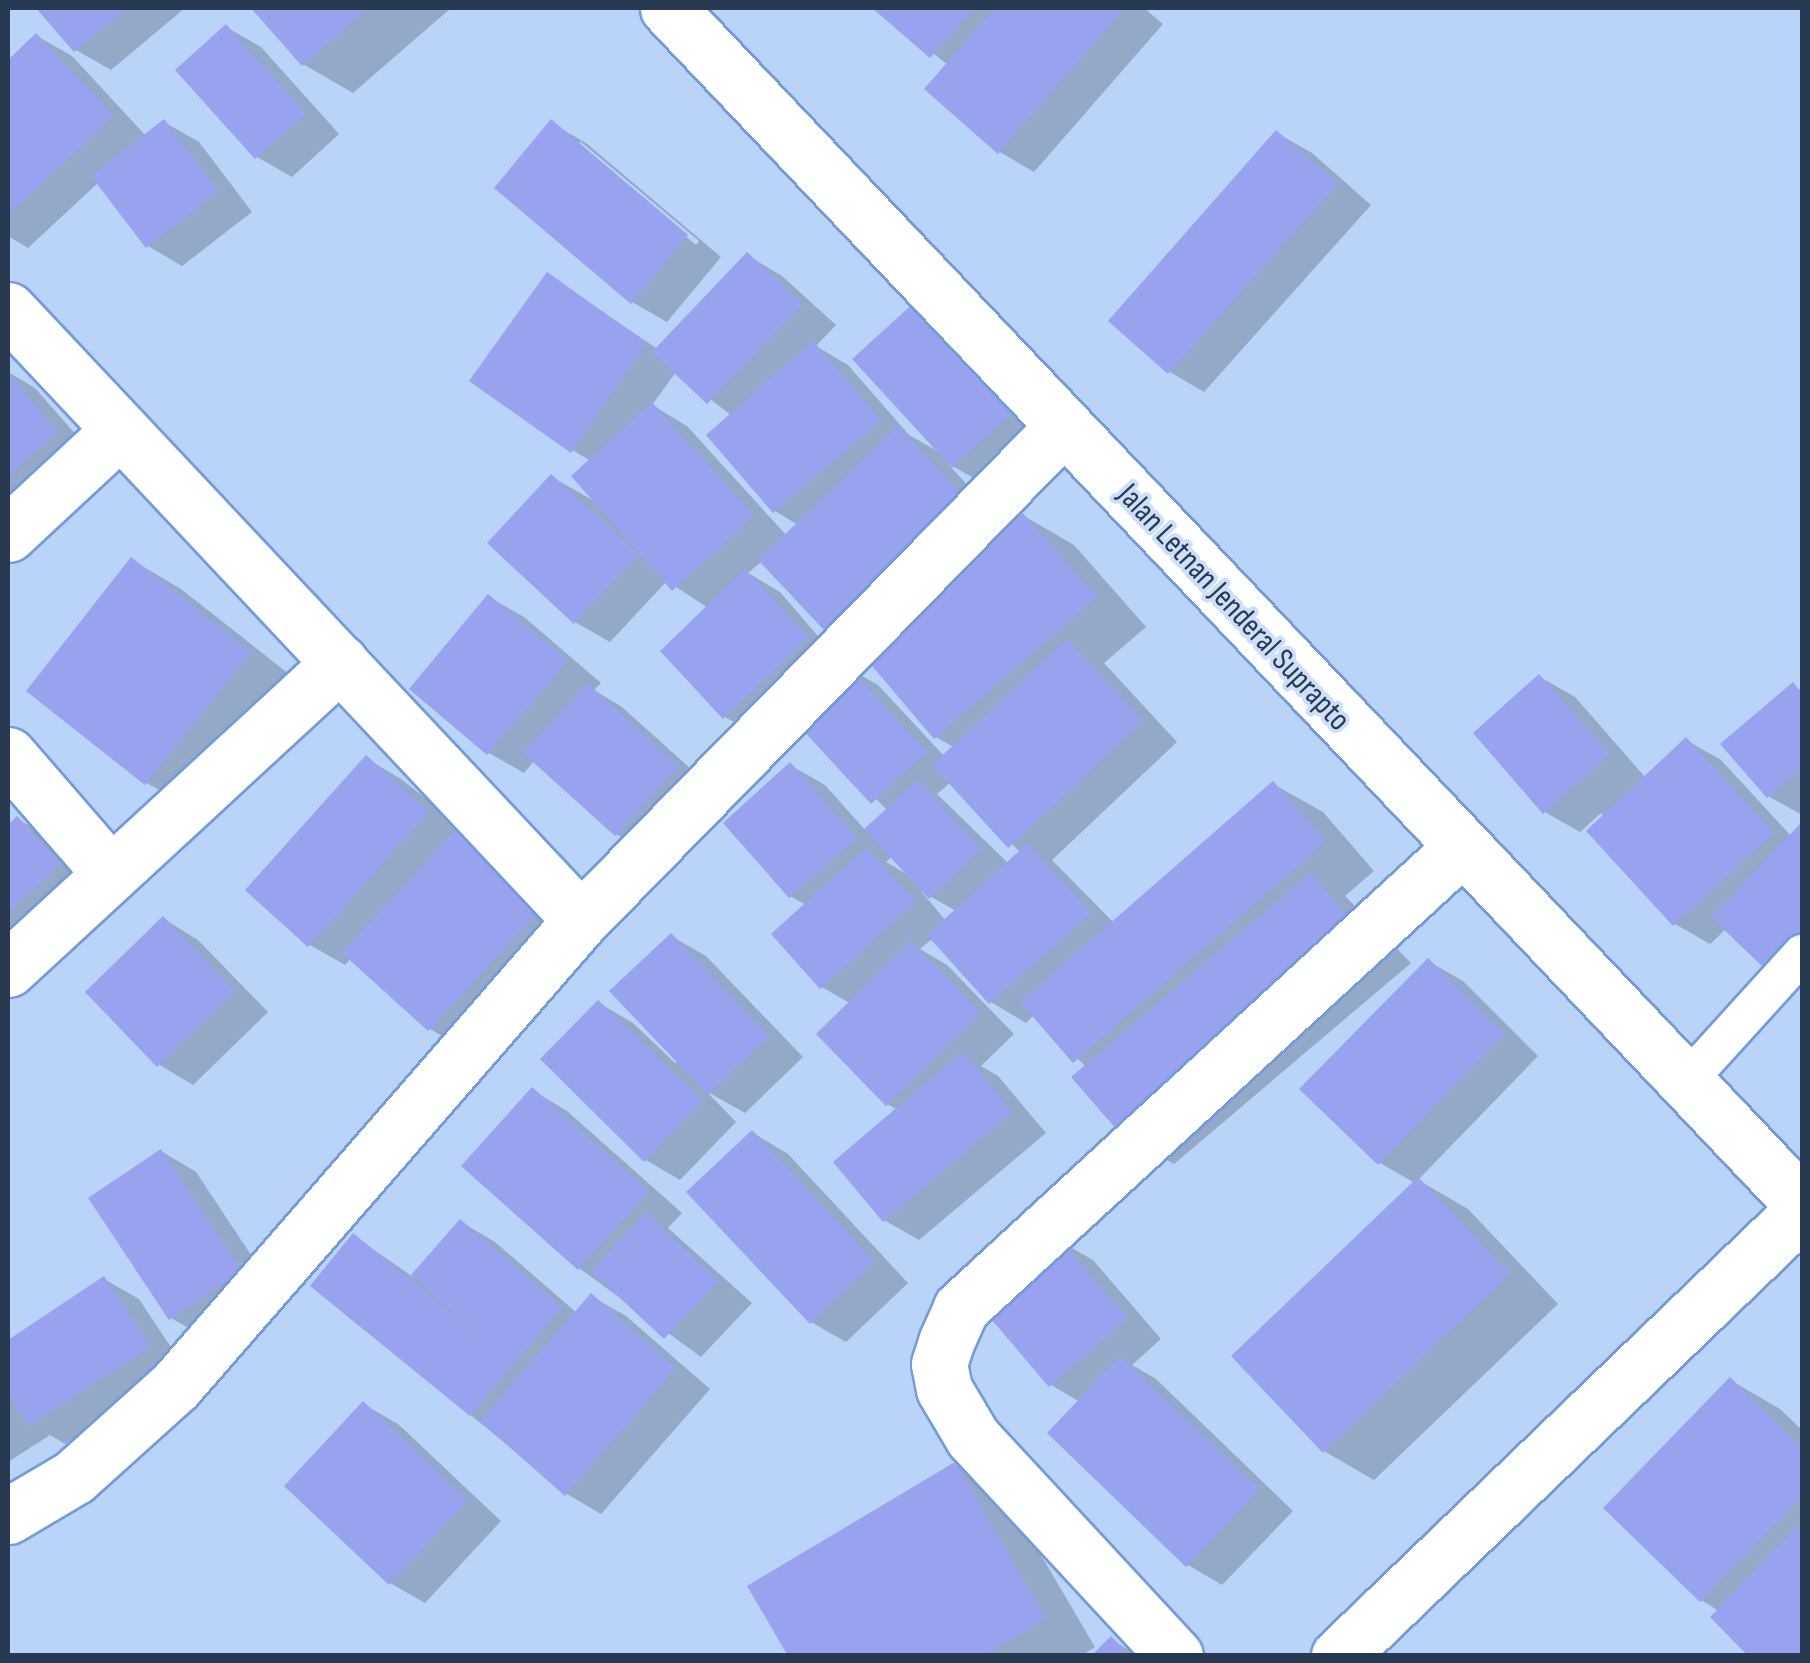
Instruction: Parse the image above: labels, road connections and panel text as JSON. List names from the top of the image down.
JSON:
{
  "streets": {
    "street": ["Jalan Letnan Jenderal Suprapto"]
  }
}
